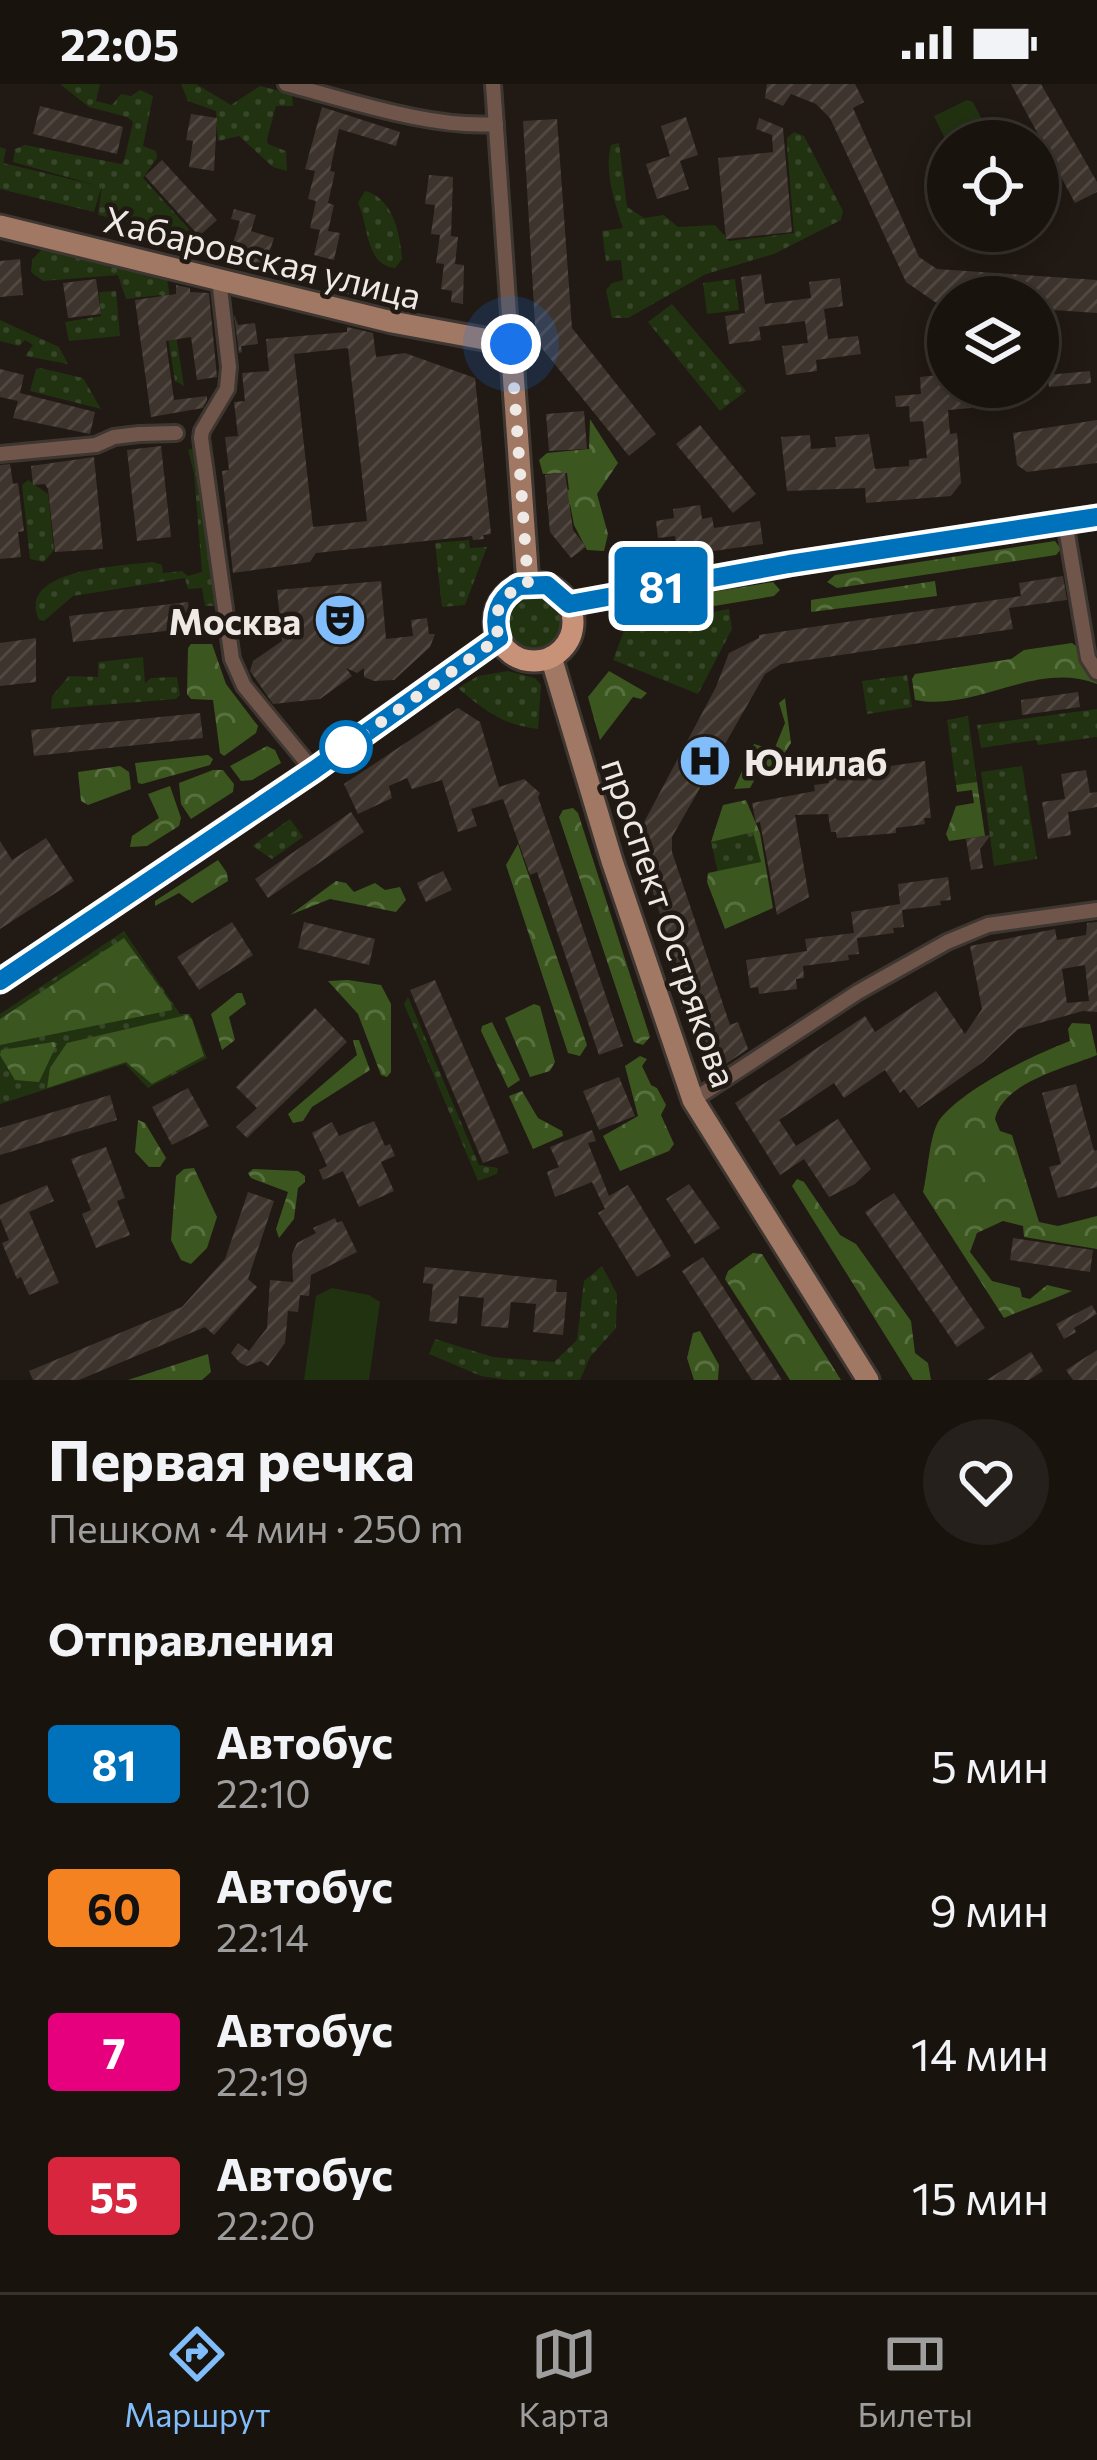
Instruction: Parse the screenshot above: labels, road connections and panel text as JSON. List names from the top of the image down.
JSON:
{
  "streets": {
    "main road": ["Хабаровская улица", "проспект Острякова"]
  },
  "places": {
    "theatre": ["Москва"],
    "hospital": ["Юнилаб"]
  },
  "lines": ["bus line 81"],
  "page": {
    "status": "22:05",
    "on_map": "81",
    "heading": [
      ["Первая речка", "Пешком · 4 мин · 250 m"],
      "Отправления"
    ],
    "list": [
      {
        "mark": "81",
        "name": "Автобус",
        "note": "22:10",
        "value": "5 мин"
      },
      {
        "mark": "60",
        "name": "Автобус",
        "note": "22:14",
        "value": "9 мин"
      },
      {
        "mark": "7",
        "name": "Автобус",
        "note": "22:19",
        "value": "14 мин"
      },
      {
        "mark": "55",
        "name": "Автобус",
        "note": "22:20",
        "value": "15 мин"
      }
    ],
    "tabs": ["Маршрут", "Карта", "Билеты"]
  }
}
